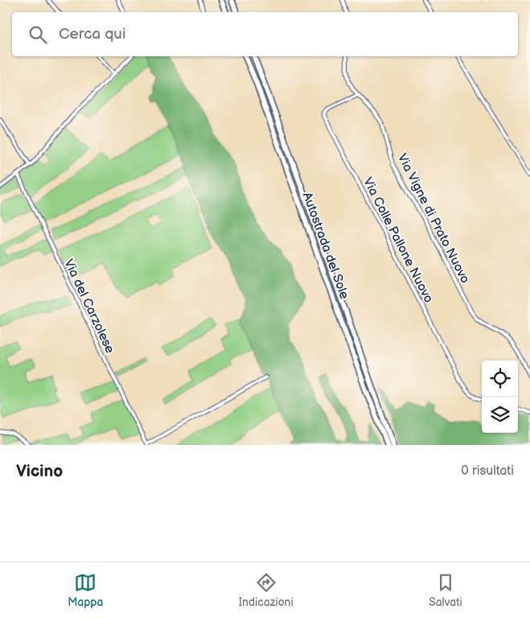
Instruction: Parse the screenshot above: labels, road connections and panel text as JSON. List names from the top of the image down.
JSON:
{
  "streets": {
    "highway": ["Autostrada del Sole"],
    "street": ["Via Vigne di Prato Nuovo", "Via Colle Pallone Nuovo", "Via del Carzolese"]
  },
  "crossings": [
    ["Via Vigne di Prato Nuovo", "Via Colle Pallone Nuovo"]
  ],
  "page": {
    "search": "Cerca qui",
    "heading": ["Vicino", "0 risultati"],
    "nav": ["Mappa", "Indicazioni", "Salvati"]
  }
}
